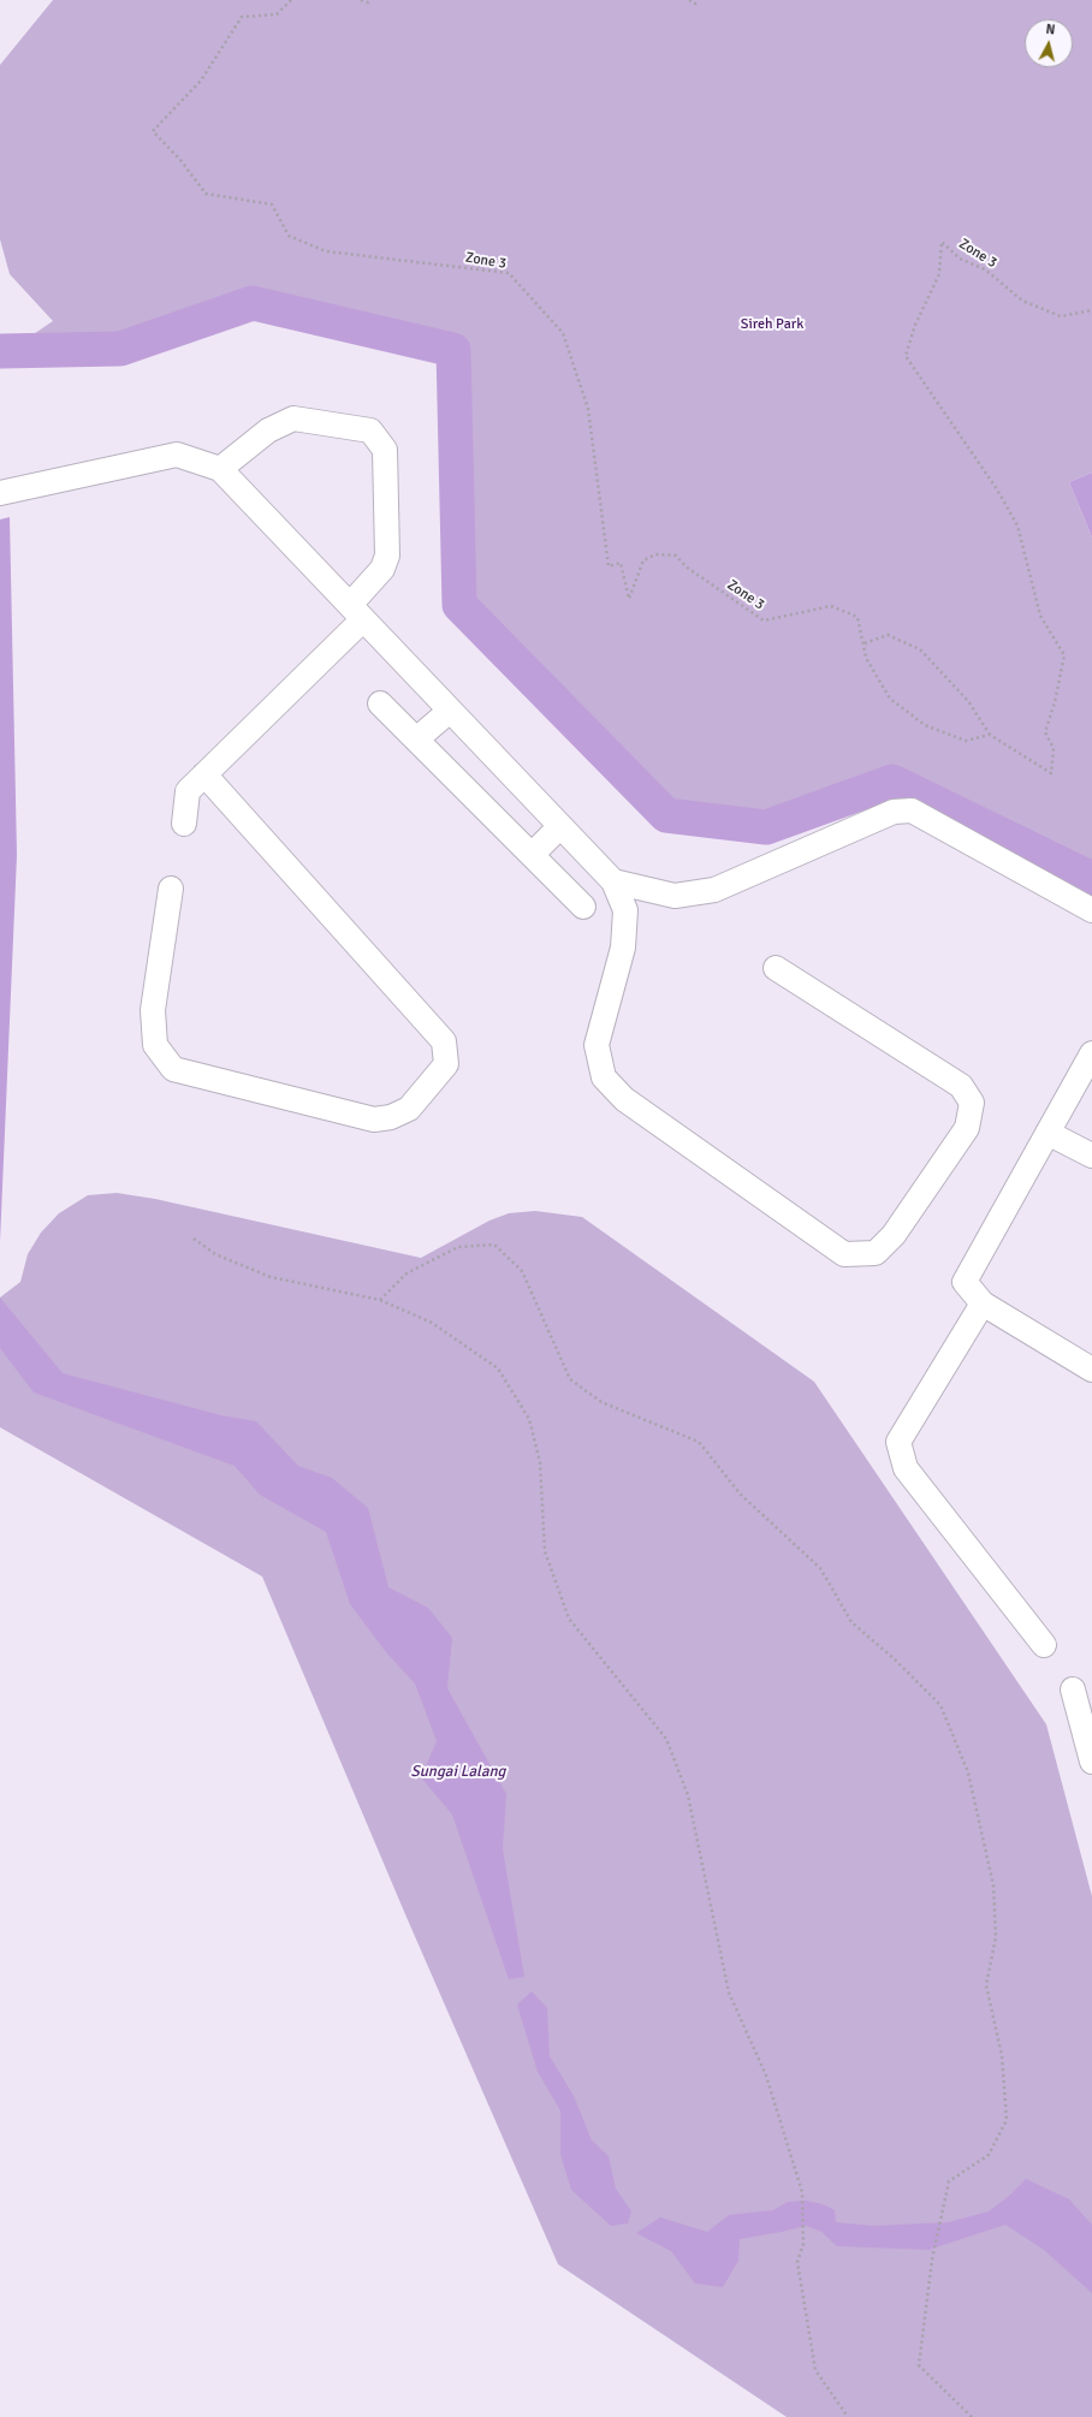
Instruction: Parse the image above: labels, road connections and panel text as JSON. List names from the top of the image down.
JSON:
{
  "streets": {
    "path": ["Zone 3"]
  },
  "water": ["Sungai Lalang"],
  "parks": ["Sireh Park"],
  "north": "top"
}
